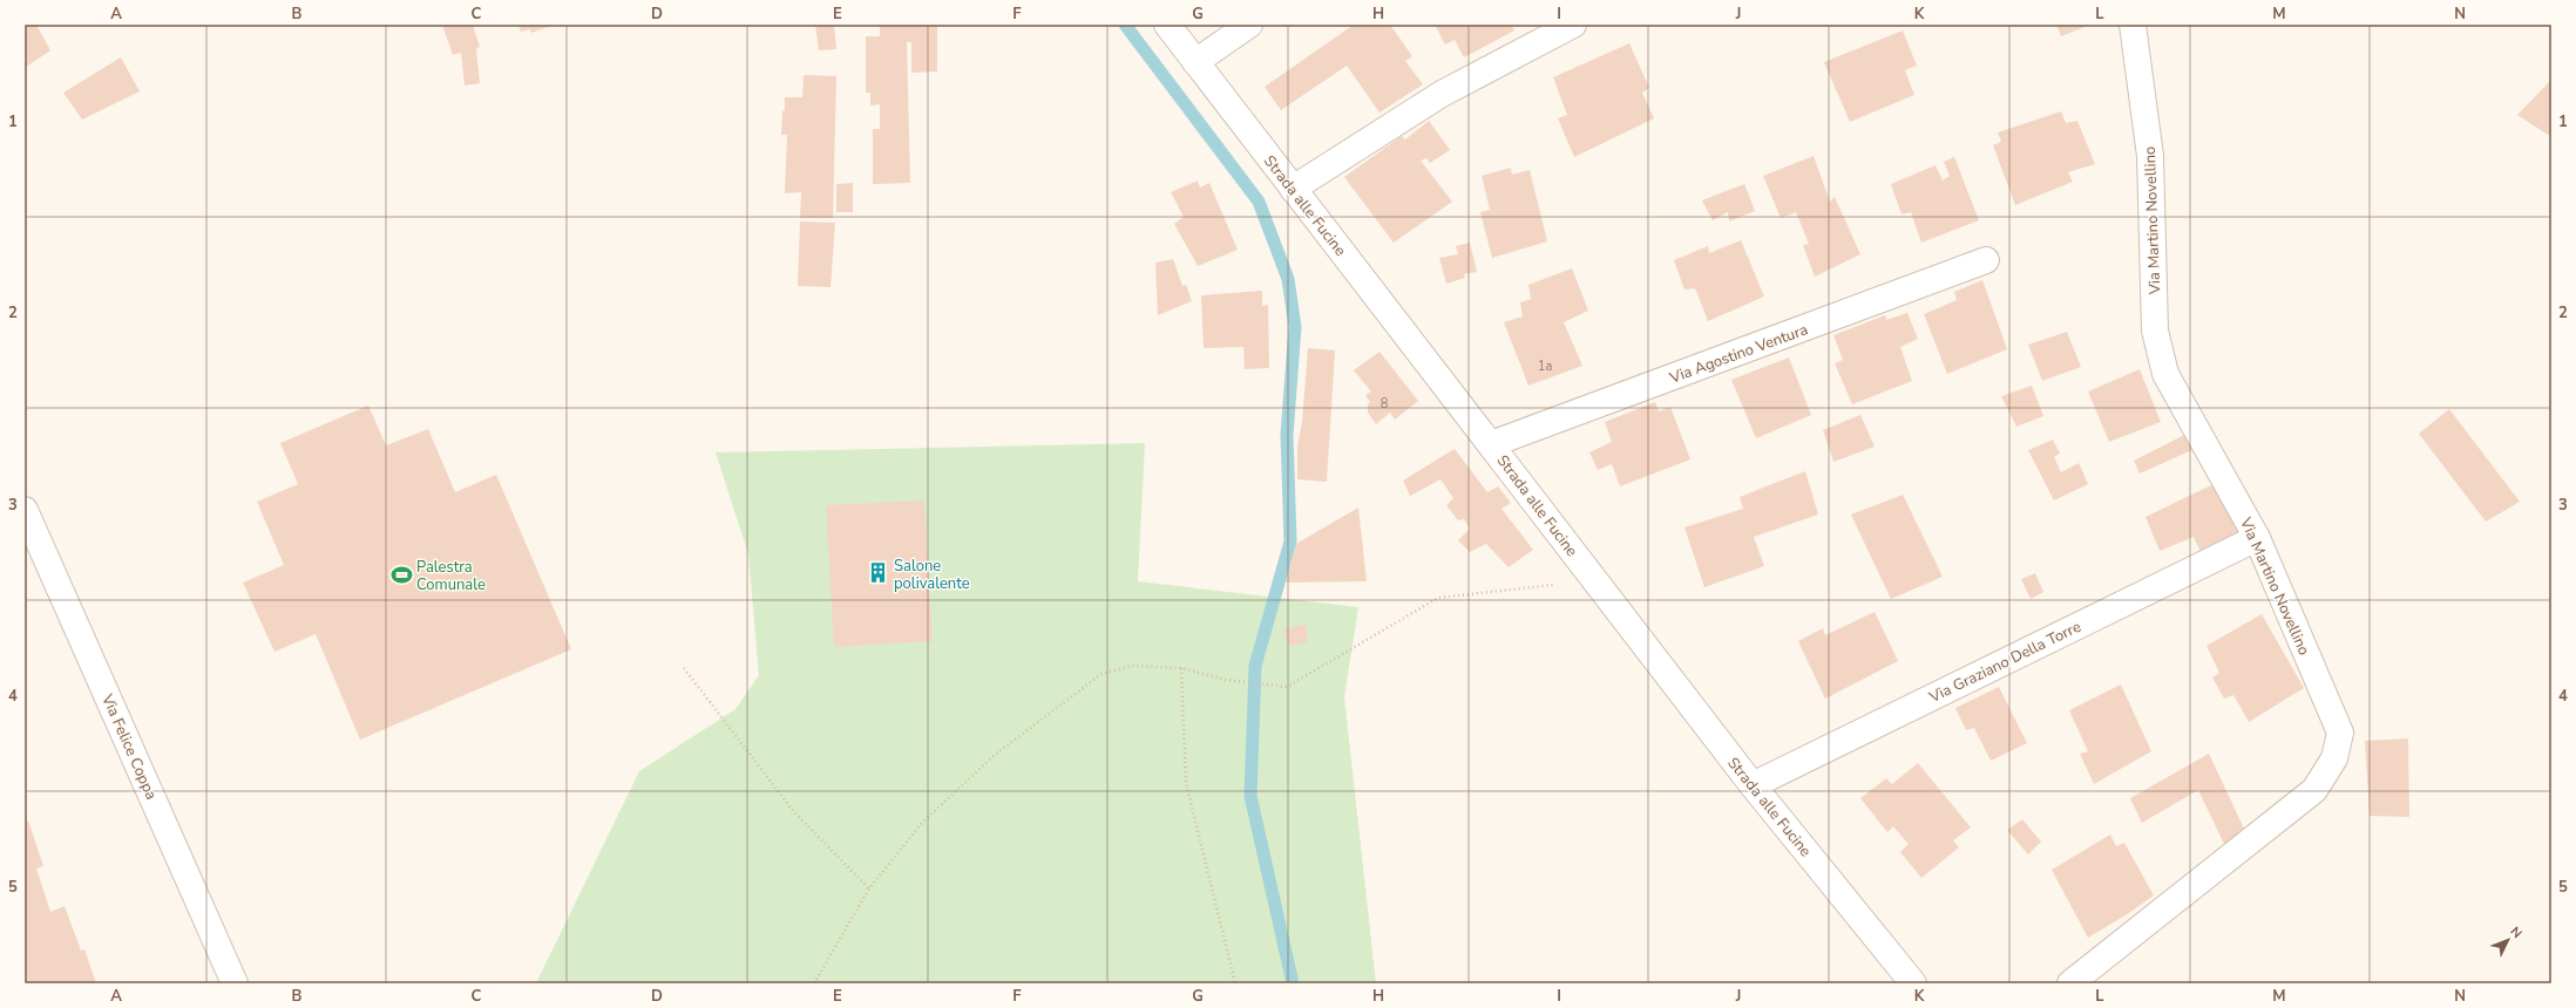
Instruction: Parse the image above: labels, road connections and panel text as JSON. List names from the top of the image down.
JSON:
{
  "streets": {
    "street": [
      "Strada alle Fucine",
      "Via Martino Novellino",
      "Via Agostino Ventura",
      "Via Graziano Della Torre",
      "Via Felice Coppa"
    ]
  },
  "crossings": [
    ["Strada alle Fucine", "Via Agostino Ventura"],
    ["Strada alle Fucine", "Via Graziano Della Torre"],
    ["Via Martino Novellino", "Via Graziano Della Torre"]
  ],
  "places": {
    "building": ["Salone polivalente"],
    "sports": ["Palestra Comunale"]
  },
  "house_numbers": ["1a", "8"],
  "north": "top right",
  "grid": {
    "columns": [
      "A",
      "B",
      "C",
      "D",
      "E",
      "F",
      "G",
      "H",
      "I",
      "J",
      "K",
      "L",
      "M",
      "N"
    ],
    "rows": [
      "1",
      "2",
      "3",
      "4",
      "5"
    ]
  }
}
